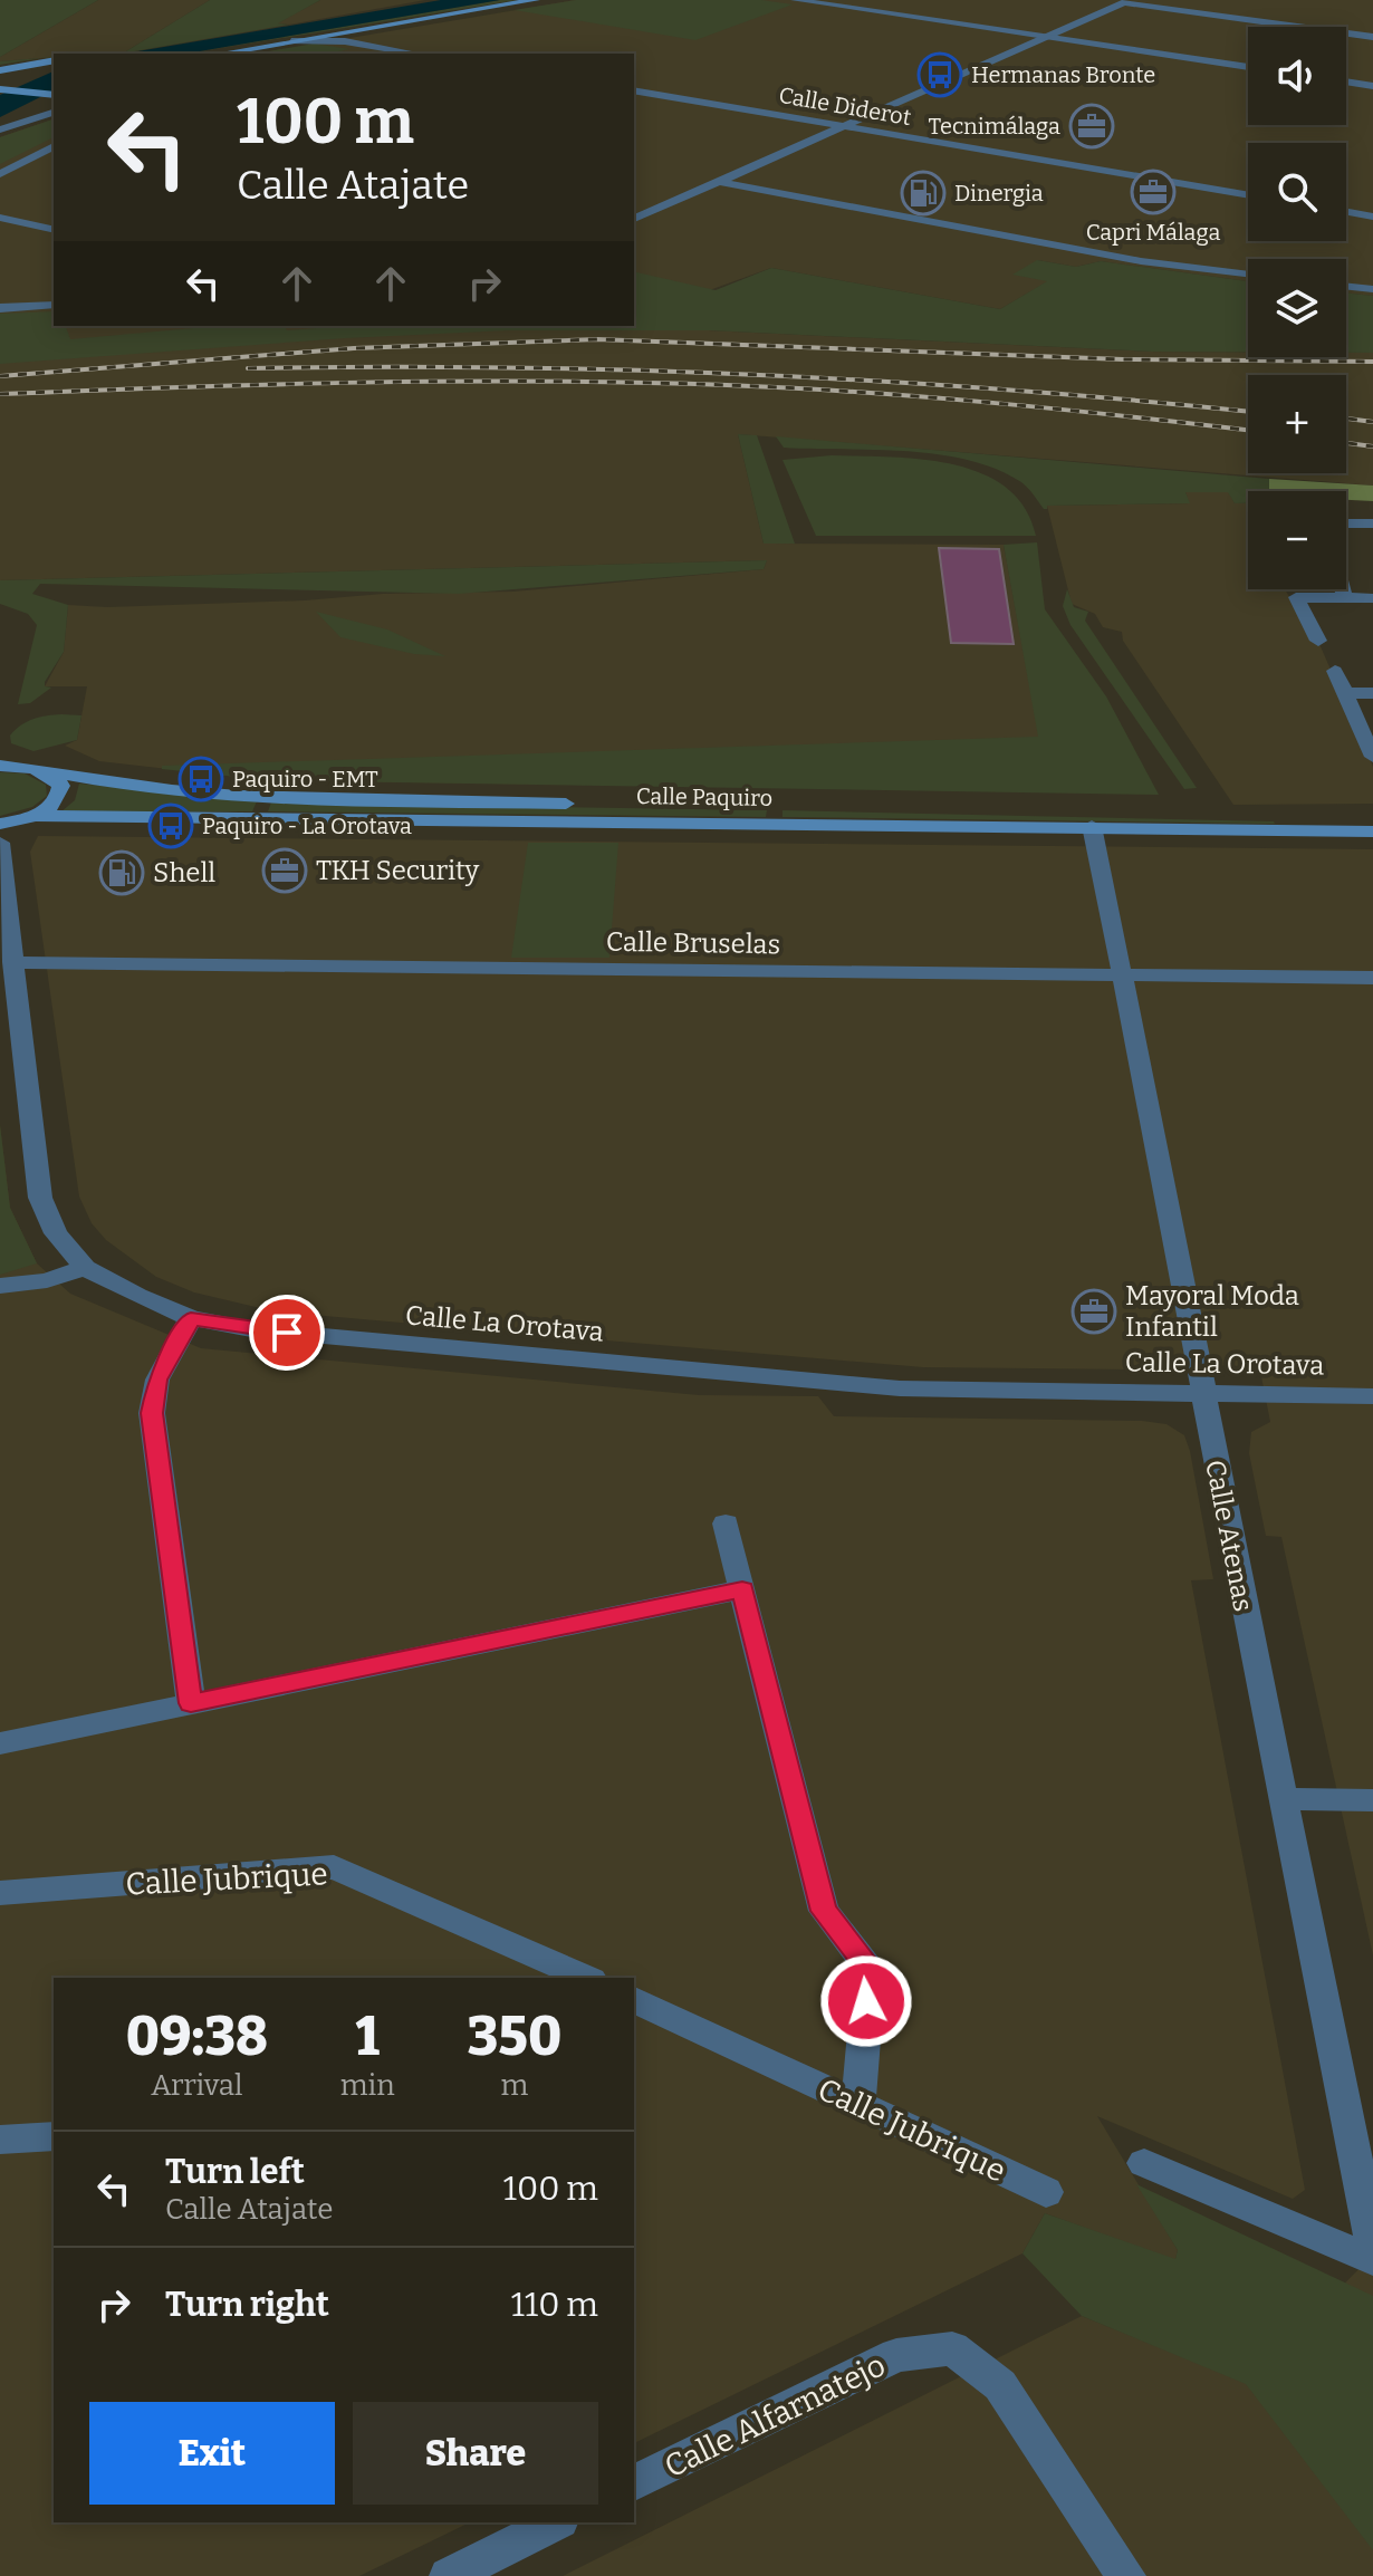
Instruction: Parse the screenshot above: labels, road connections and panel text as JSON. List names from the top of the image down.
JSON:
{
  "streets": {
    "main road": ["Calle Paquiro"],
    "street": [
      "Calle Diderot",
      "Calle Bruselas",
      "Calle La Orotava",
      "Calle Atenas",
      "Calle Jubrique",
      "Calle Alfarnatejo"
    ]
  },
  "crossings": [
    ["Calle Paquiro", "Calle Atenas"],
    ["Calle Bruselas", "Calle La Orotava"],
    ["Calle Bruselas", "Calle Atenas"],
    ["Calle La Orotava", "Calle Atenas"]
  ],
  "places": {
    "bus stop": ["Hermanas Bronte", "Paquiro - EMT", "Paquiro - La Orotava"],
    "office": [
      "Tecnimálaga",
      "Capri Málaga",
      "TKH Security",
      "Mayoral Moda Infantil"
    ],
    "fuel station": ["Dinergia", "Shell"]
  },
  "page": {
    "map_buttons": ["+", "−"],
    "turn": ["100 m", "Calle Atajate"],
    "eta": [
      "09:38",
      "Arrival",
      "1",
      "min",
      "350",
      "m"
    ],
    "list": [
      {
        "name": "Turn left",
        "note": "Calle Atajate",
        "value": "100 m"
      },
      {
        "name": "Turn right",
        "value": "110 m"
      }
    ],
    "buttons": ["Exit", "Share"]
  }
}
